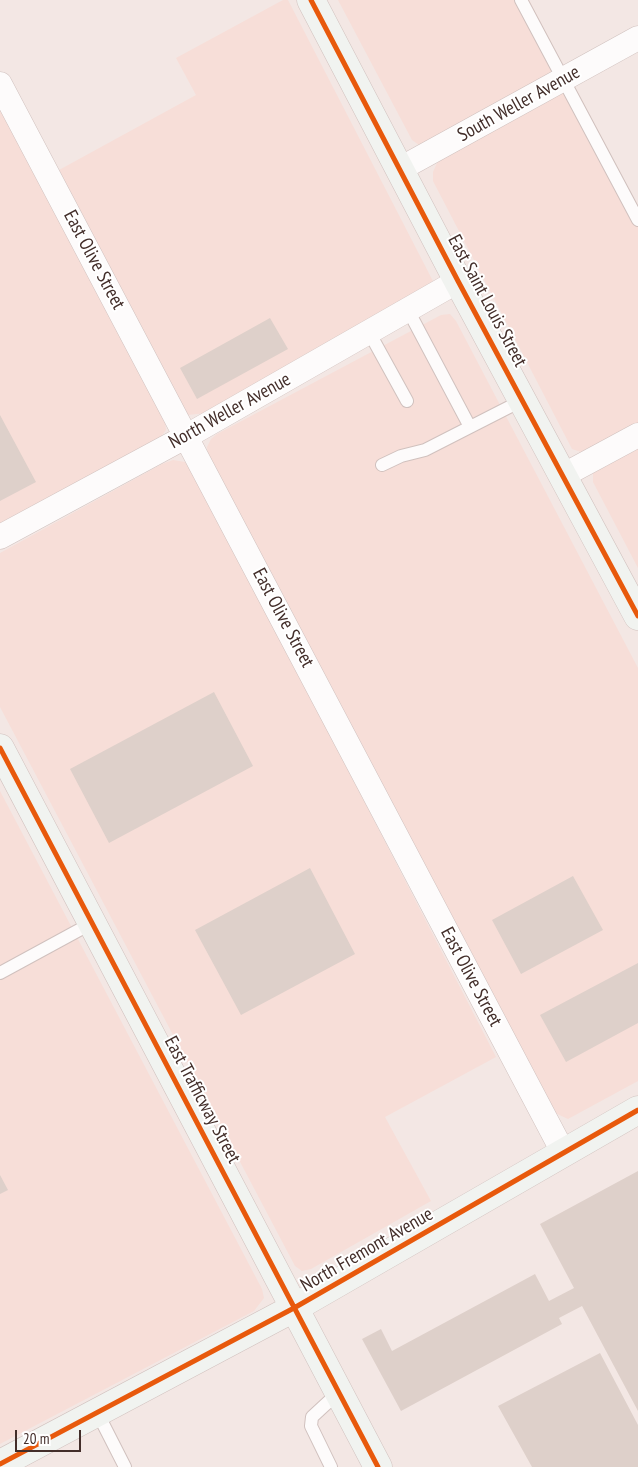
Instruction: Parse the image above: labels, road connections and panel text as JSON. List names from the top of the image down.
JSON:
{
  "streets": {
    "main road": ["East Saint Louis Street", "East Trafficway Street", "North Fremont Avenue"],
    "street": ["South Weller Avenue", "East Olive Street", "North Weller Avenue"]
  },
  "crossings": [
    ["South Weller Avenue", "East Saint Louis Street"],
    ["East Olive Street", "North Weller Avenue"],
    ["East Olive Street", "North Fremont Avenue"],
    ["East Saint Louis Street", "North Weller Avenue"],
    ["East Trafficway Street", "North Fremont Avenue"]
  ],
  "scale_bar": "20 m"
}
